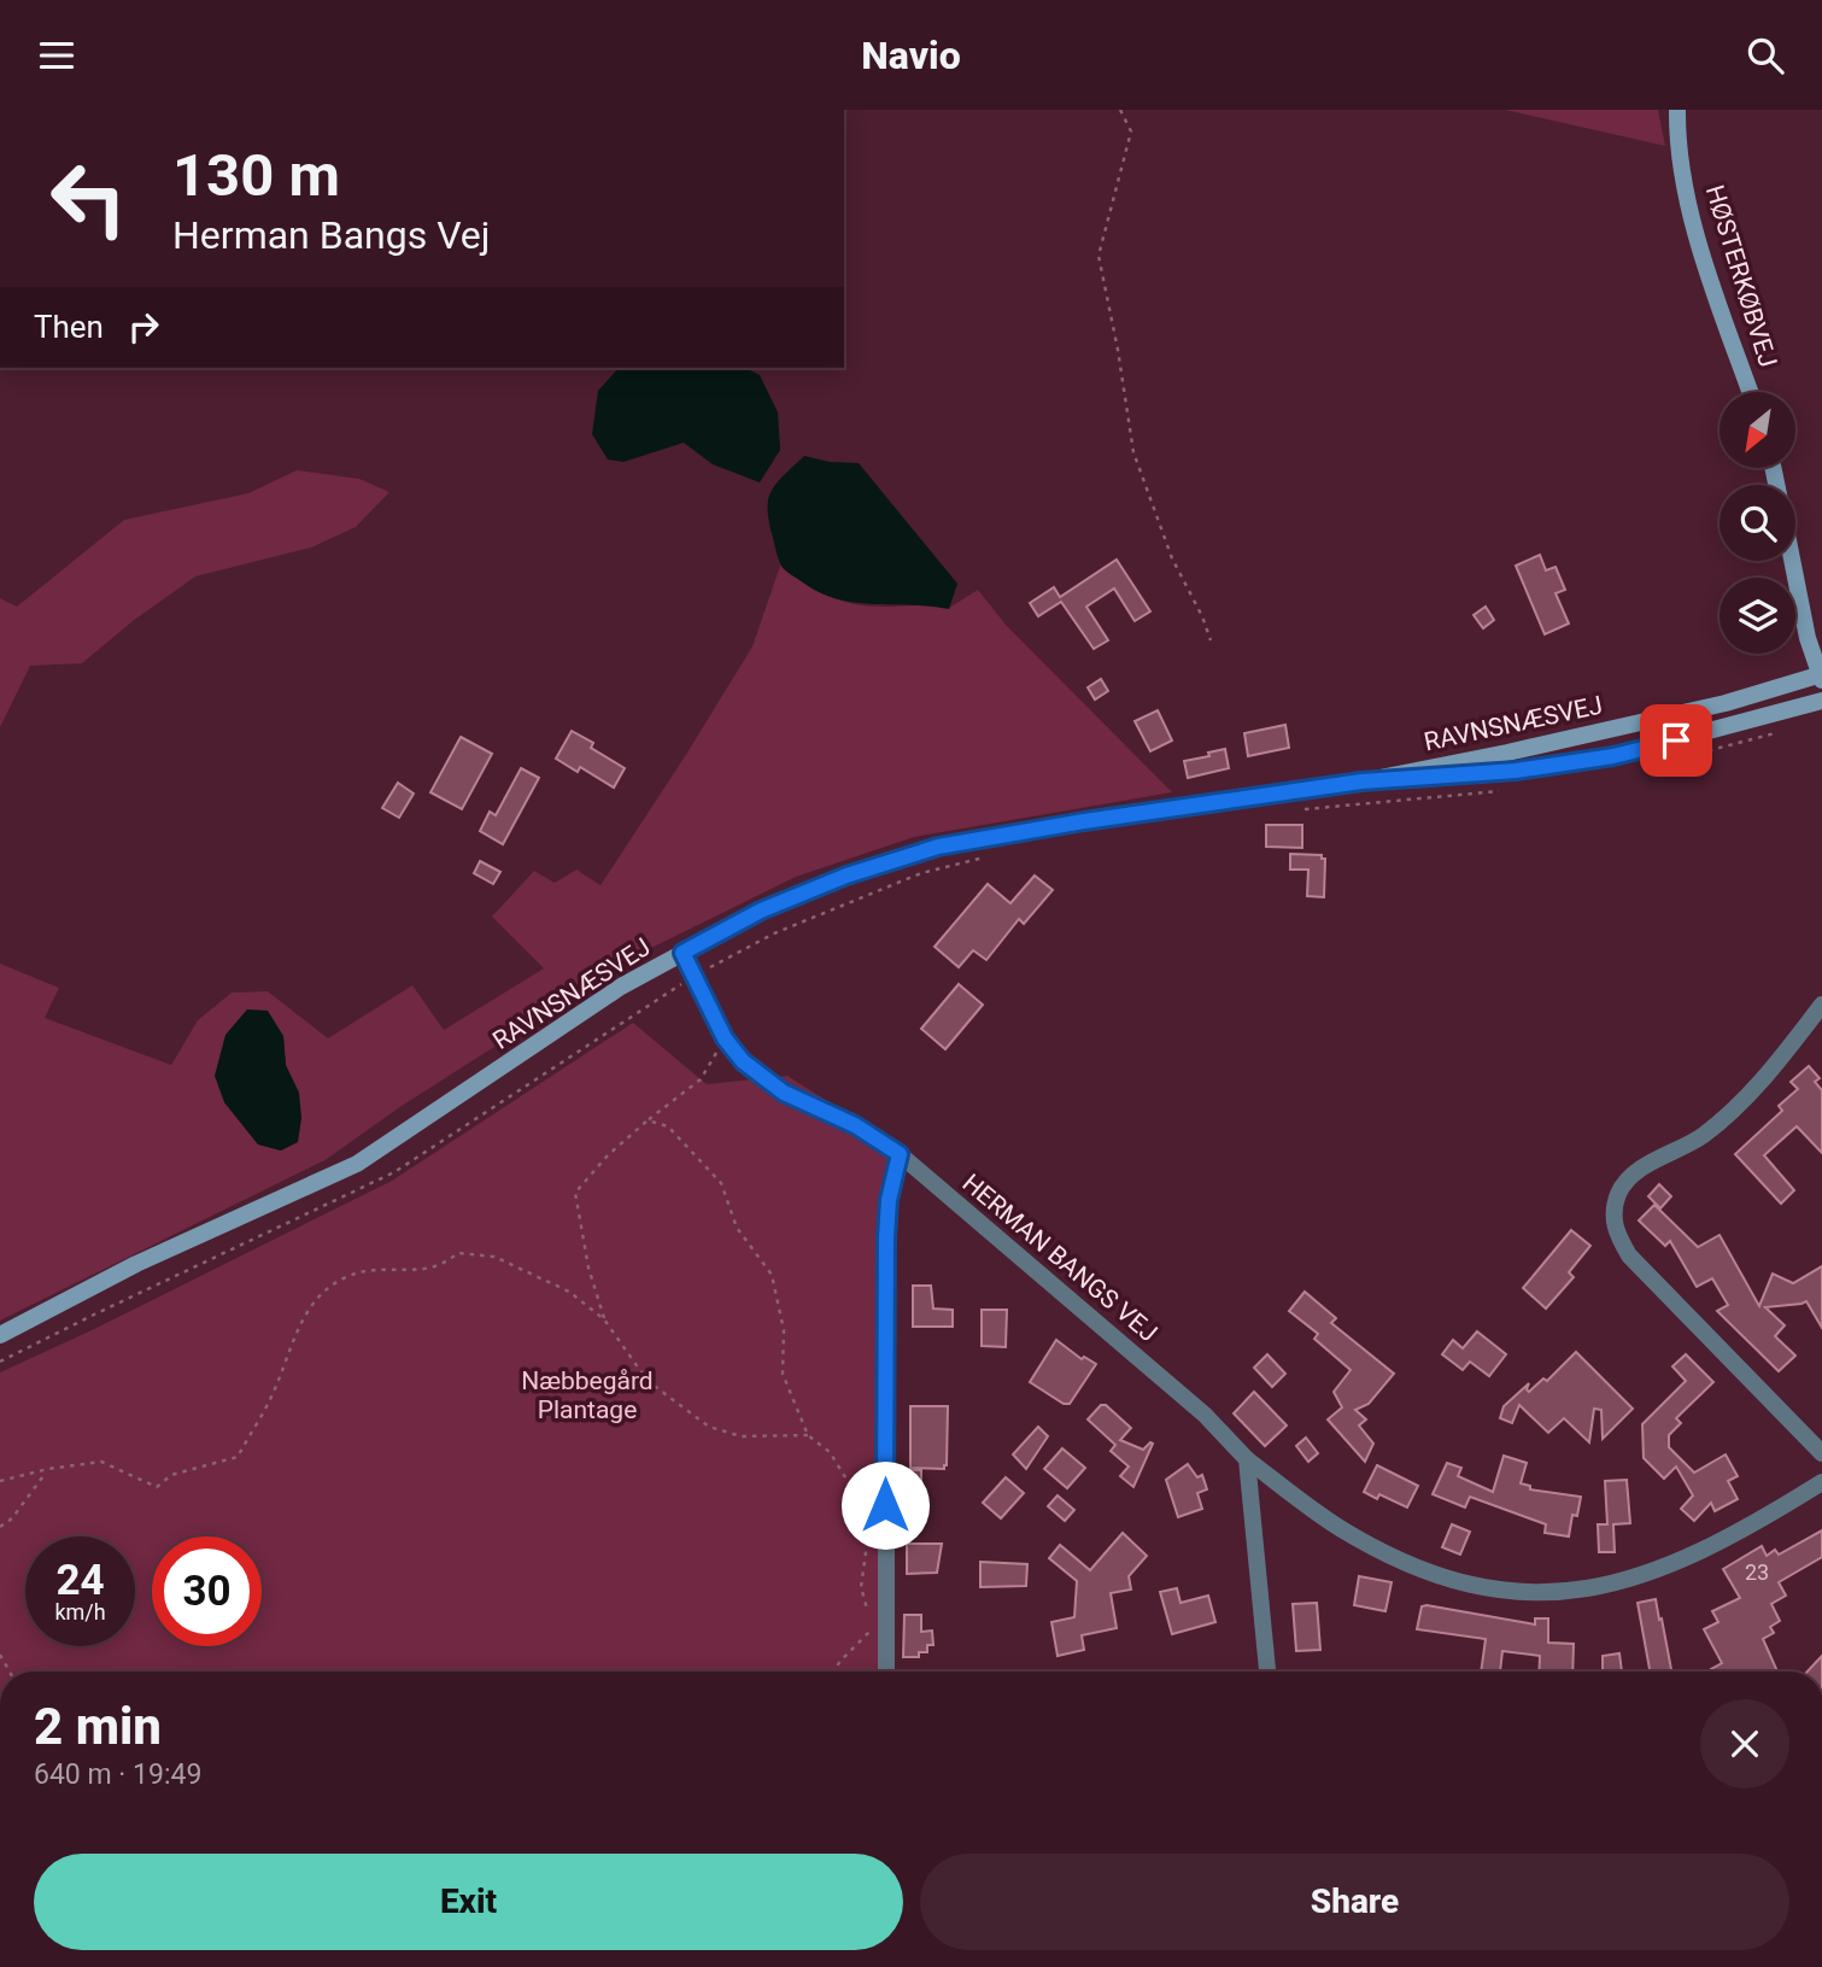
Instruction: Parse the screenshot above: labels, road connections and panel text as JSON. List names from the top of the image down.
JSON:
{
  "streets": {
    "main road": ["HØSTERKØBVEJ", "RAVNSNÆSVEJ"],
    "street": ["HERMAN BANGS VEJ"]
  },
  "crossings": [
    ["RAVNSNÆSVEJ", "HERMAN BANGS VEJ"]
  ],
  "parks": ["Næbbegård Plantage"],
  "house_numbers": ["23"],
  "north": "bottom left",
  "page": {
    "header": "Navio",
    "turn": ["130 m", "Herman Bangs Vej"],
    "then": "Then",
    "speed": "24 km/h",
    "limit": "30",
    "heading": ["2 min", "640 m · 19:49"],
    "buttons": ["Exit", "Share"]
  }
}
